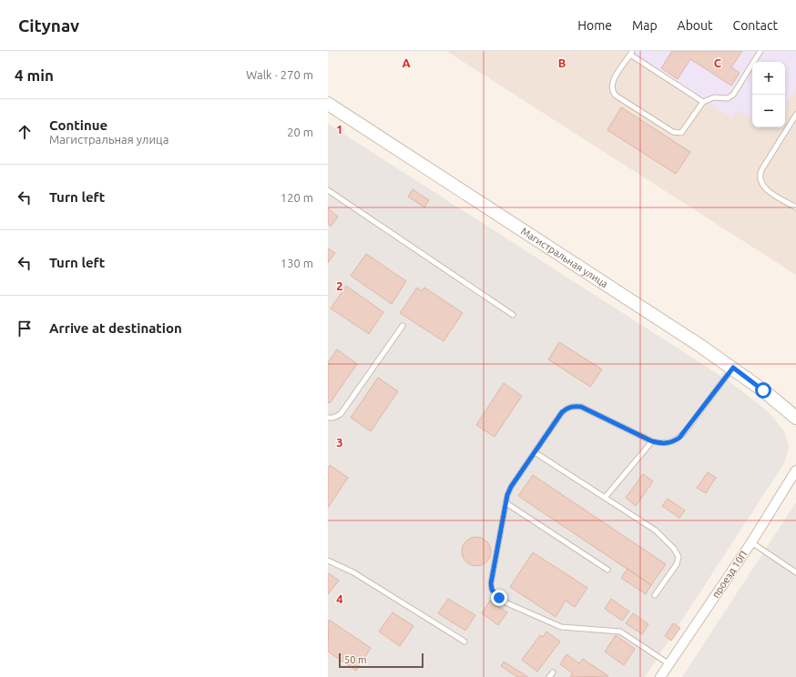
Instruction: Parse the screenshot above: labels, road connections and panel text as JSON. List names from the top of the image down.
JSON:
{
  "streets": {
    "main road": ["Магистральная улица"],
    "street": ["проезд 10П"]
  },
  "scale_bar": "50 m",
  "page": {
    "header": "Citynav",
    "nav": [
      "Home",
      "Map",
      "About",
      "Contact"
    ],
    "heading": ["4 min", "Walk · 270 m"],
    "map_buttons": ["+", "−"],
    "list": [
      ["Continue", "Магистральная улица", "20 m"],
      ["Turn left", "120 m"],
      ["Turn left", "130 m"],
      "Arrive at destination"
    ],
    "scale": "50 m"
  },
  "grid": {
    "columns": ["A", "B", "C"],
    "rows": [
      "1",
      "2",
      "3",
      "4"
    ]
  }
}
